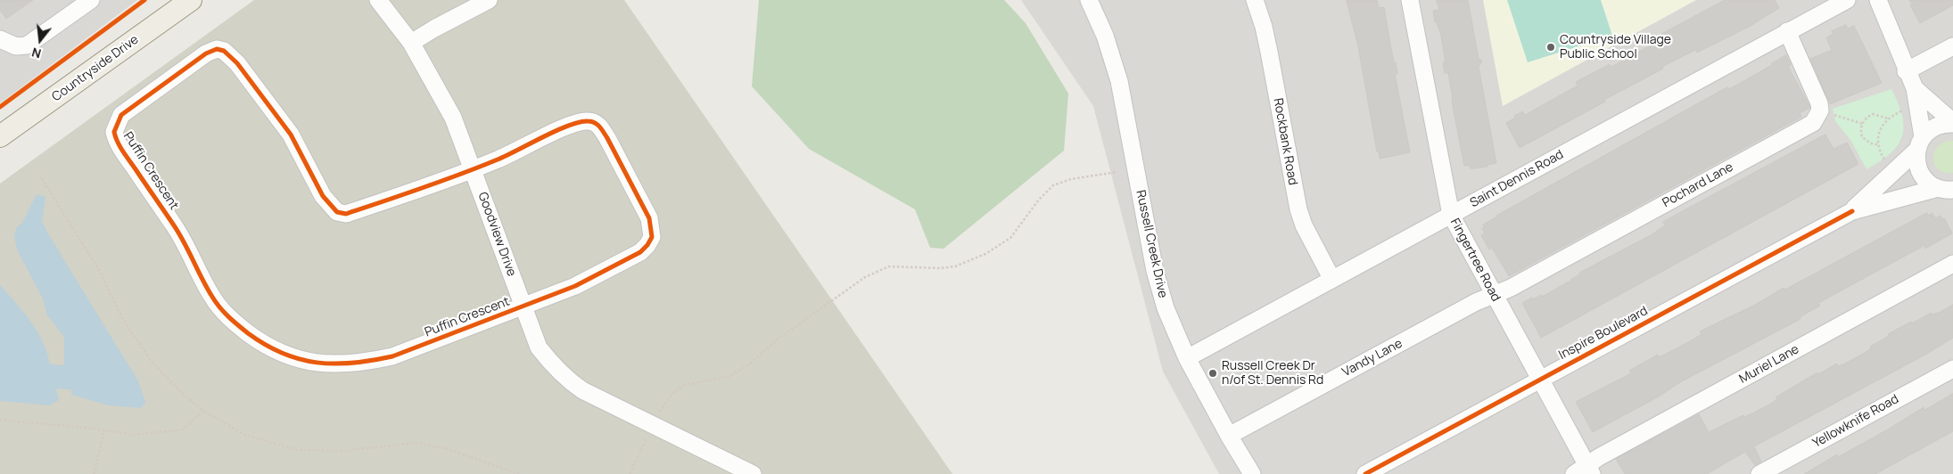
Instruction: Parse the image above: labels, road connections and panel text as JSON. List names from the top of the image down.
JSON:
{
  "streets": {
    "main road": ["Countryside Drive"],
    "street": [
      "Rockbank Road",
      "Puffin Crescent",
      "Saint Dennis Road",
      "Pochard Lane",
      "Goodview Drive",
      "Russell Creek Drive",
      "Fingertree Road",
      "Inspire Boulevard",
      "Vandy Lane",
      "Muriel Lane",
      "Yellowknife Road"
    ]
  },
  "crossings": [
    ["Rockbank Road", "Saint Dennis Road"],
    ["Puffin Crescent", "Goodview Drive"],
    ["Saint Dennis Road", "Russell Creek Drive"],
    ["Saint Dennis Road", "Fingertree Road"],
    ["Pochard Lane", "Fingertree Road"],
    ["Pochard Lane", "Vandy Lane"],
    ["Russell Creek Drive", "Vandy Lane"],
    ["Fingertree Road", "Inspire Boulevard"],
    ["Fingertree Road", "Vandy Lane"],
    ["Fingertree Road", "Muriel Lane"]
  ],
  "places": ["Countryside Village Public School", "Russell Creek Dr n/of St. Dennis Rd"],
  "north": "bottom"
}
